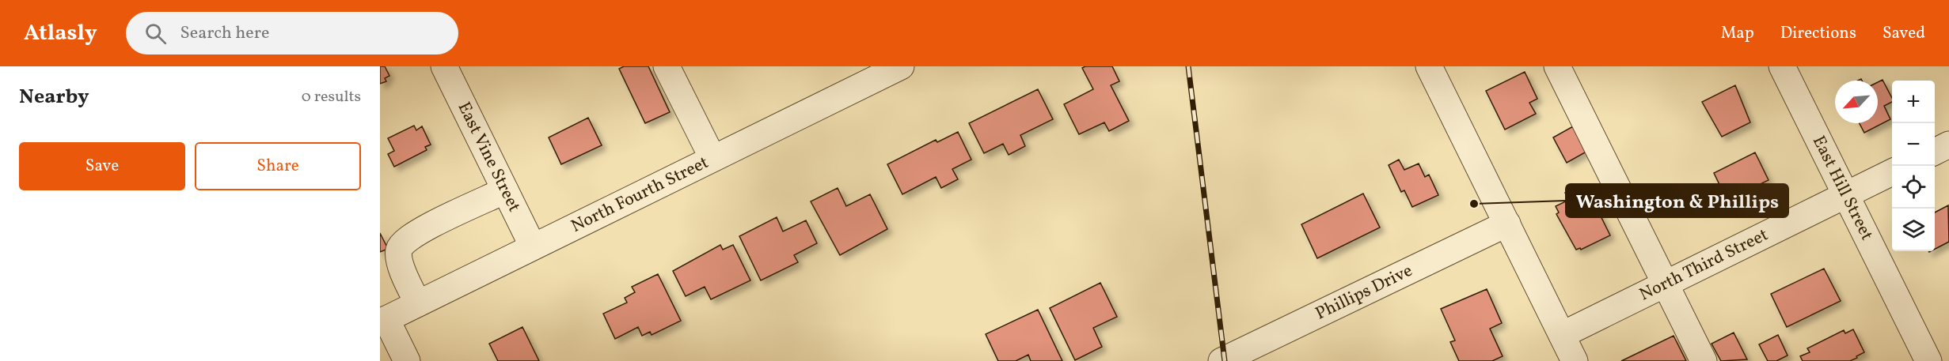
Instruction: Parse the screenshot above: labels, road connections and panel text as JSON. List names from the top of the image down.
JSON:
{
  "streets": {
    "street": [
      "East Vine Street",
      "East Hill Street",
      "North Fourth Street",
      "North Third Street",
      "Phillips Drive"
    ]
  },
  "crossings": [
    ["East Vine Street", "North Fourth Street"],
    ["East Hill Street", "North Third Street"]
  ],
  "places": ["Washington & Phillips"],
  "north": "bottom left",
  "page": {
    "header": "Atlasly",
    "search": "Search here",
    "nav": ["Map", "Directions", "Saved"],
    "heading": ["Nearby", "0 results"],
    "map_buttons": ["+", "−"],
    "buttons": ["Save", "Share"]
  }
}
